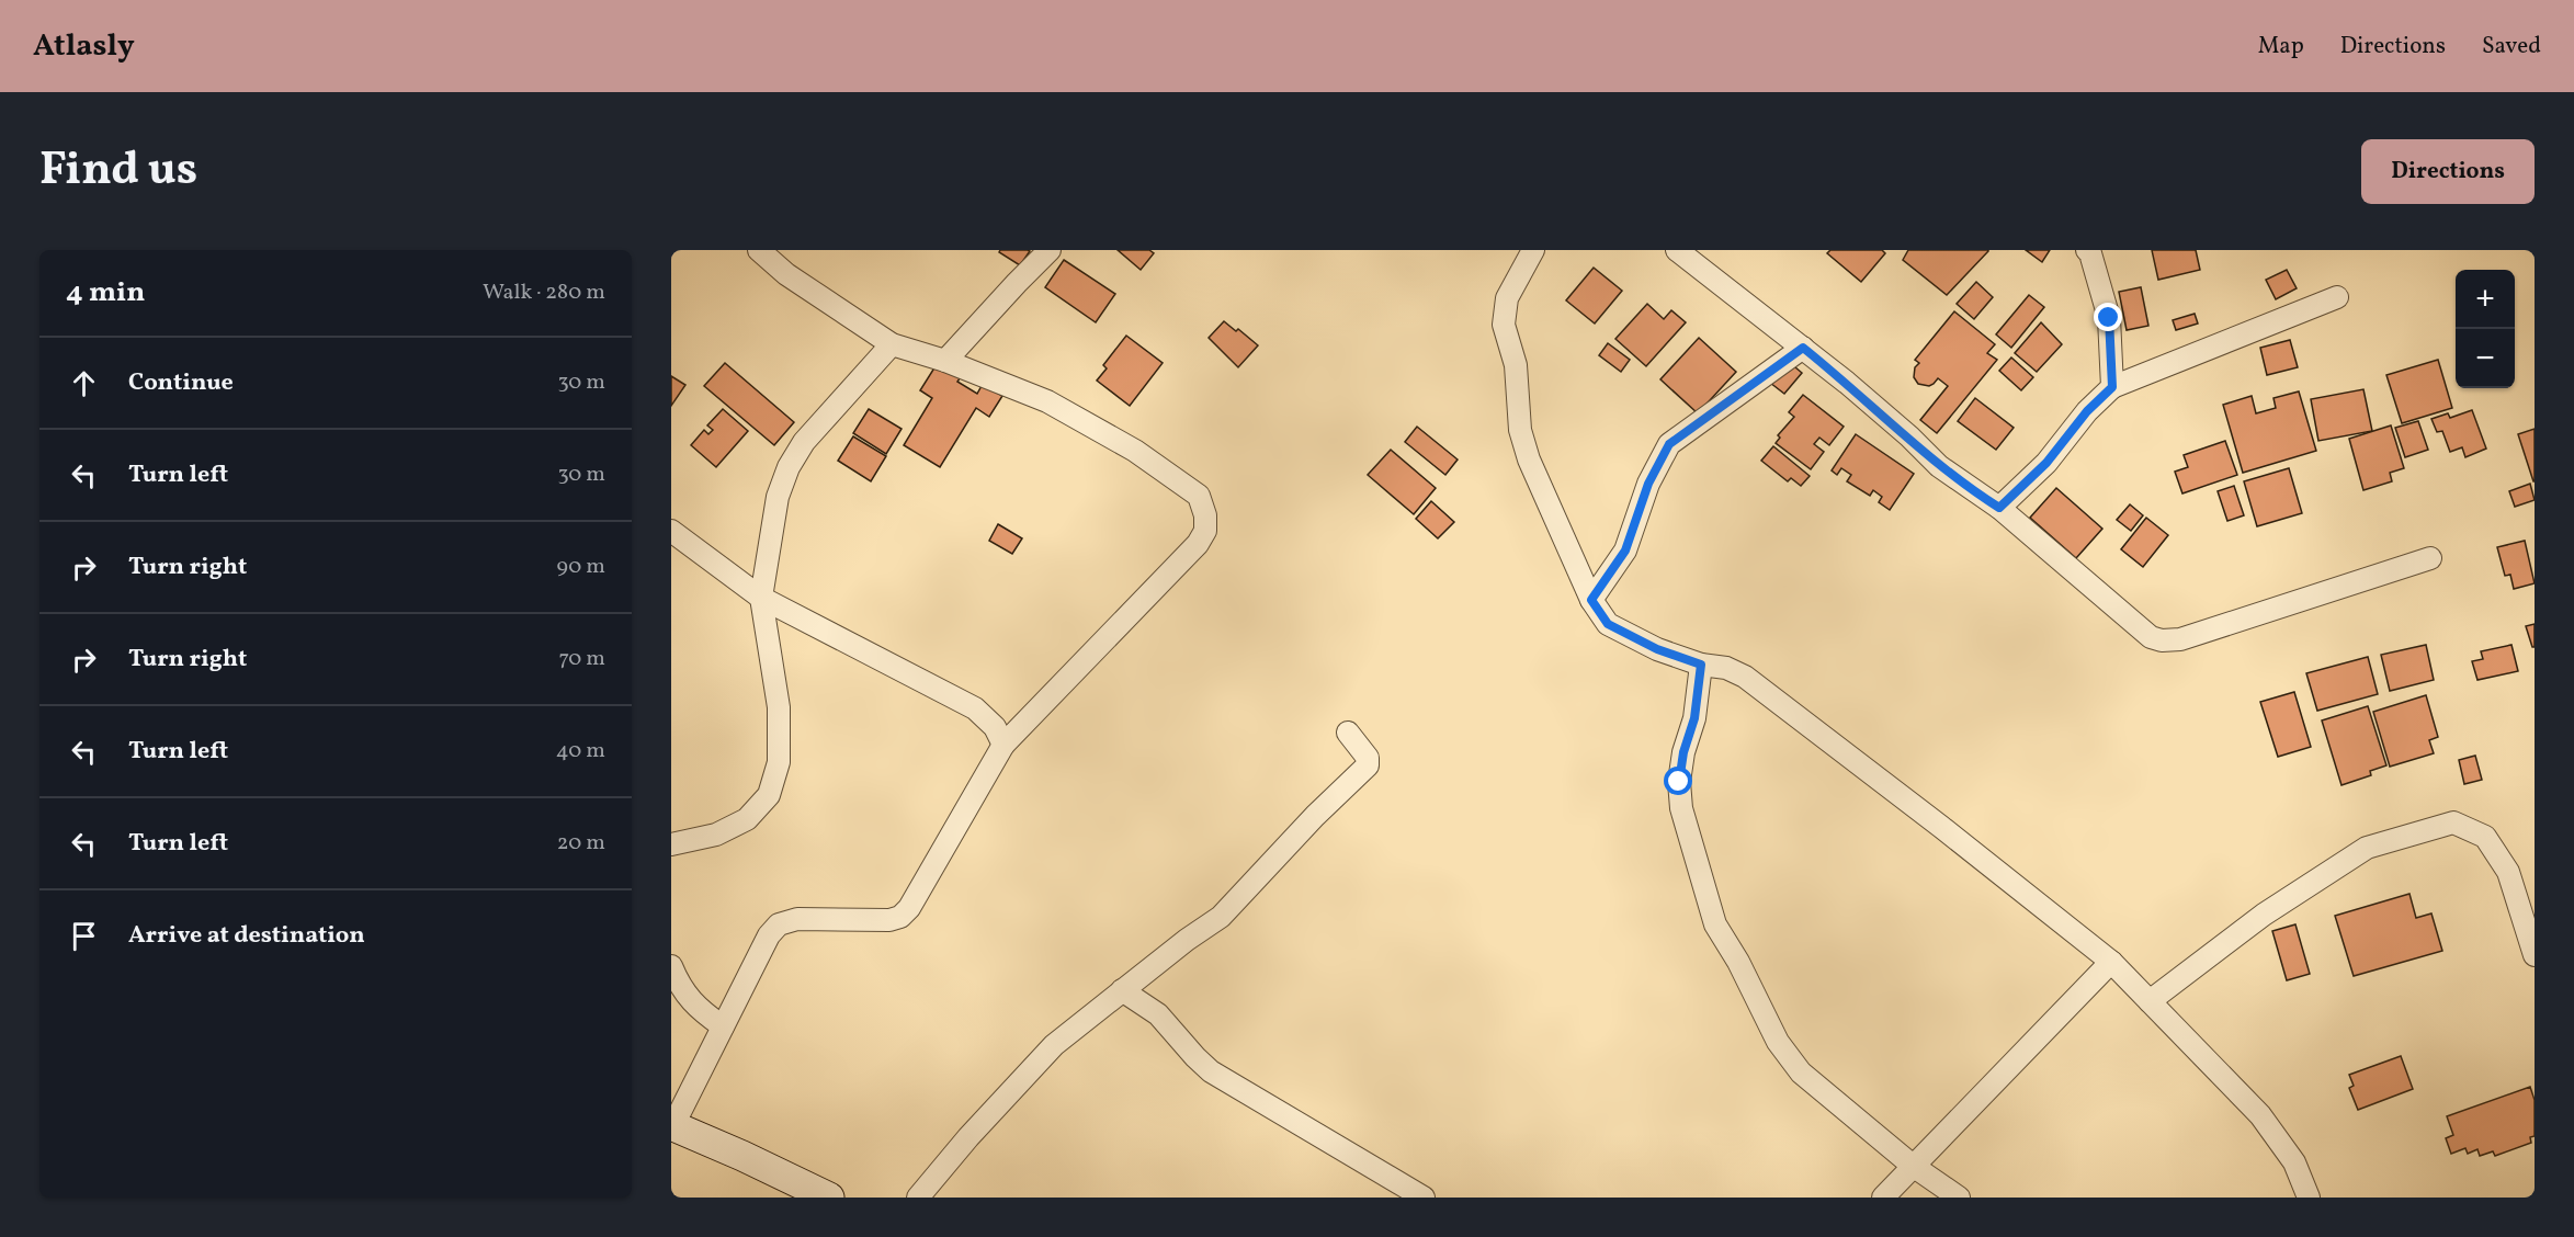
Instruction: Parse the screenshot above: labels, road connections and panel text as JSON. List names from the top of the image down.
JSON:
{
  "page": {
    "header": "Atlasly",
    "nav": ["Map", "Directions", "Saved"],
    "title": "Find us",
    "buttons": "Directions",
    "heading": ["4 min", "Walk · 280 m"],
    "map_buttons": ["+", "−"],
    "list": [
      ["Continue", "30 m"],
      ["Turn left", "30 m"],
      ["Turn right", "90 m"],
      ["Turn right", "70 m"],
      ["Turn left", "40 m"],
      ["Turn left", "20 m"],
      "Arrive at destination"
    ]
  }
}
